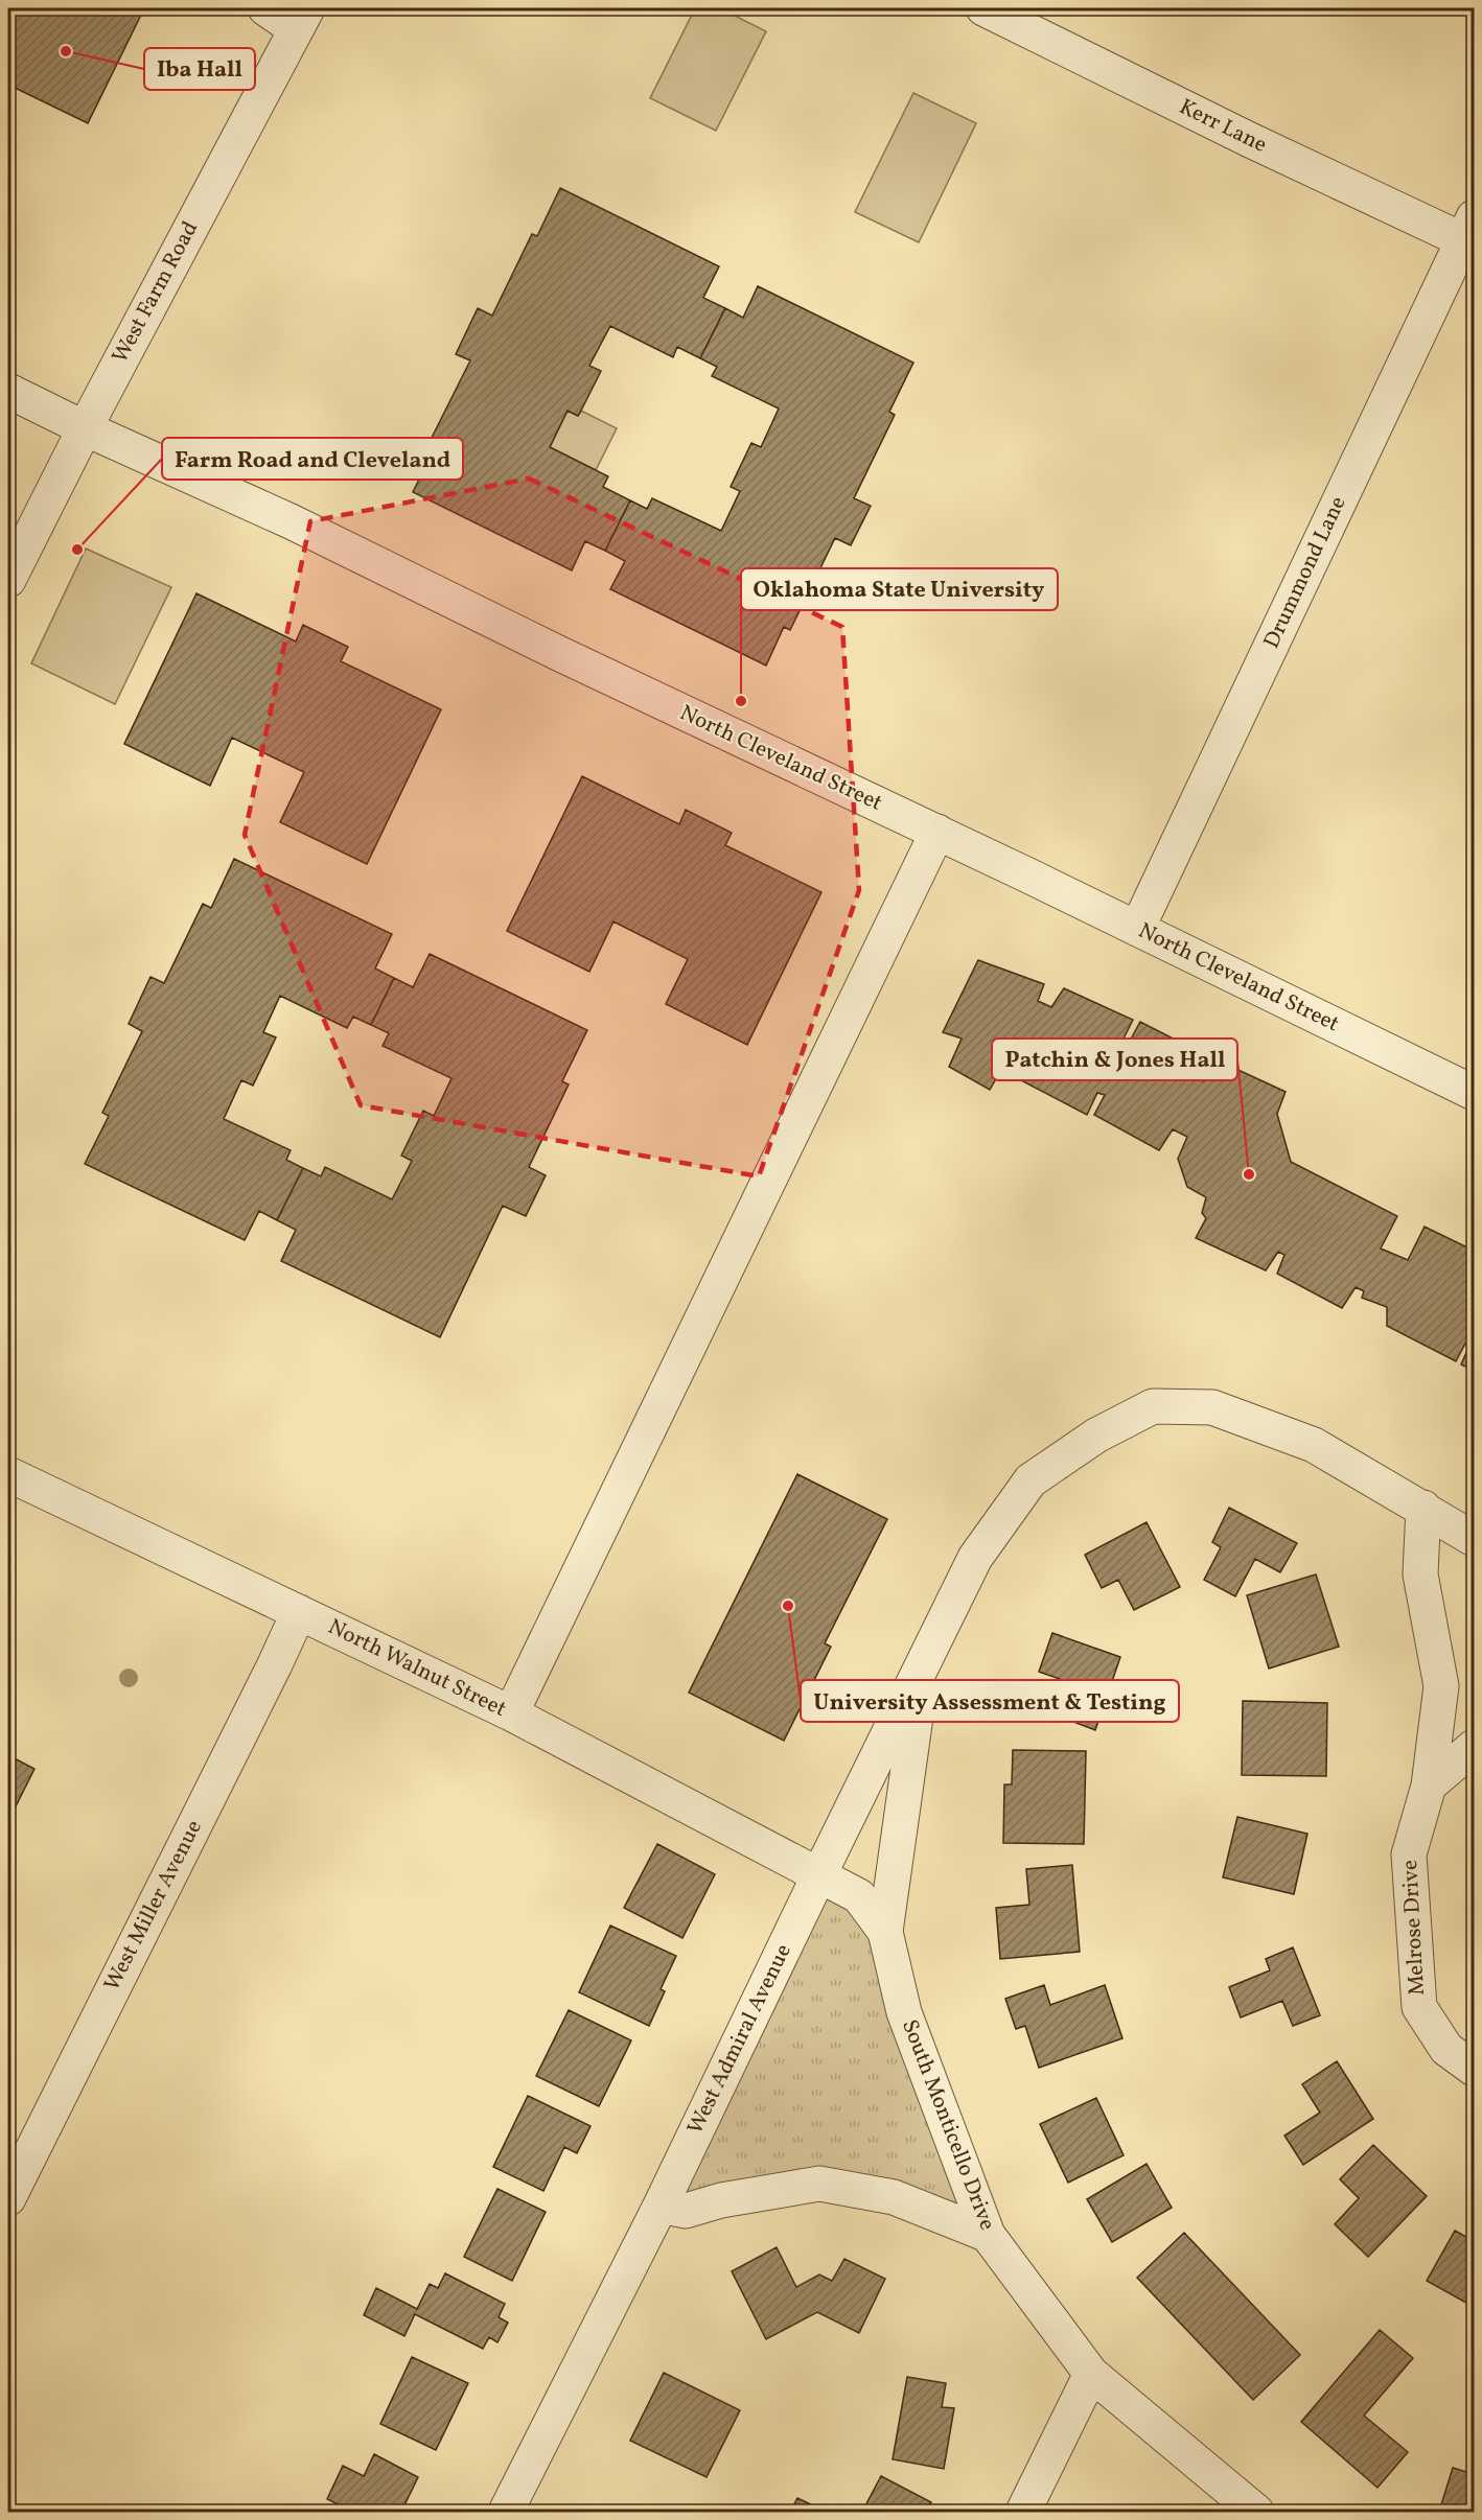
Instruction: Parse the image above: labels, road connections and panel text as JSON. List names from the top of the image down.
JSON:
{
  "streets": {
    "street": [
      "Kerr Lane",
      "West Farm Road",
      "Drummond Lane",
      "North Cleveland Street",
      "North Walnut Street",
      "West Miller Avenue",
      "Melrose Drive",
      "West Admiral Avenue",
      "South Monticello Drive"
    ]
  },
  "crossings": [
    ["Kerr Lane", "Drummond Lane"],
    ["West Farm Road", "North Cleveland Street"],
    ["Drummond Lane", "North Cleveland Street"],
    ["North Walnut Street", "West Miller Avenue"],
    ["North Walnut Street", "West Admiral Avenue"],
    ["North Walnut Street", "South Monticello Drive"],
    ["Melrose Drive", "South Monticello Drive"],
    ["West Admiral Avenue", "South Monticello Drive"]
  ],
  "places": [
    "Iba Hall",
    "Farm Road and Cleveland",
    "Oklahoma State University",
    "Patchin & Jones Hall",
    "University Assessment & Testing"
  ]
}
